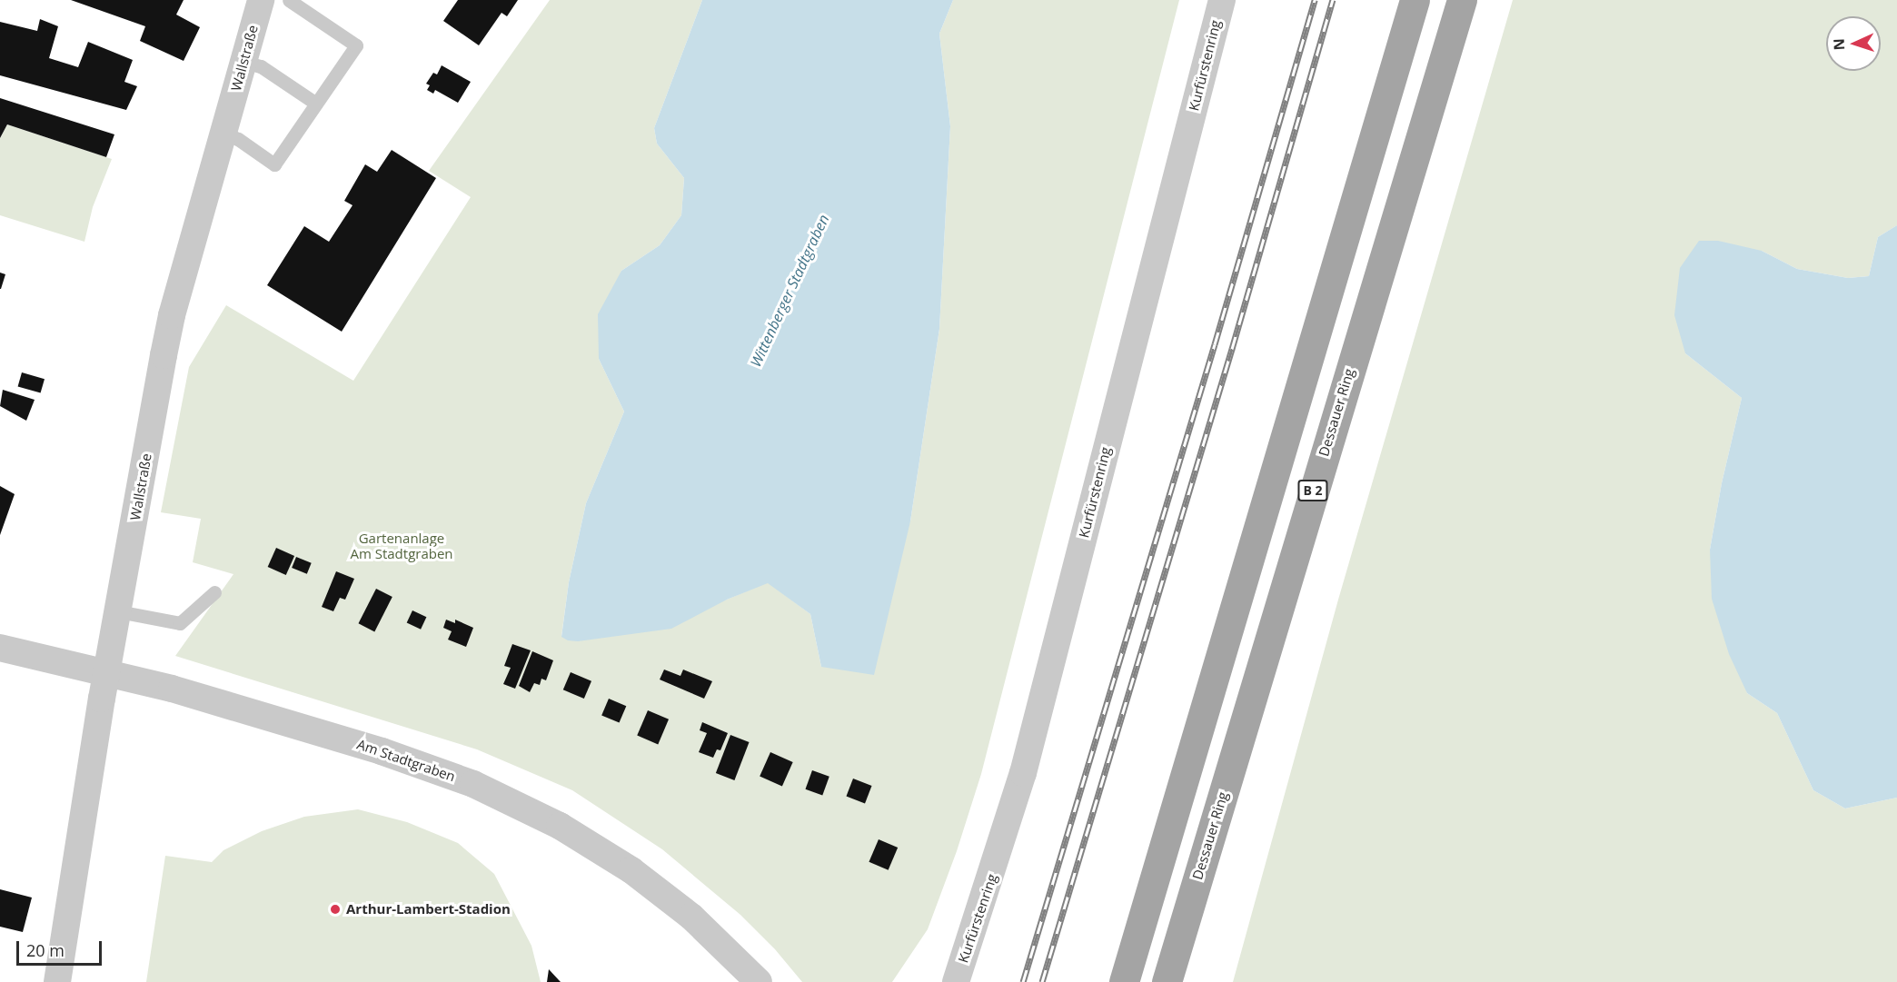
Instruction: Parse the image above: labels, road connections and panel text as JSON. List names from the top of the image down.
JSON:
{
  "streets": {
    "main road": ["Dessauer Ring", "B 2"],
    "street": ["Wallstraße", "Kurfürstenring", "Am Stadtgraben"]
  },
  "crossings": [
    ["Wallstraße", "Am Stadtgraben"]
  ],
  "water": ["Wittenberger Stadtgraben"],
  "parks": ["Gartenanlage Am Stadtgraben"],
  "places": ["Arthur-Lambert-Stadion"],
  "scale_bar": "20 m",
  "north": "left"
}
